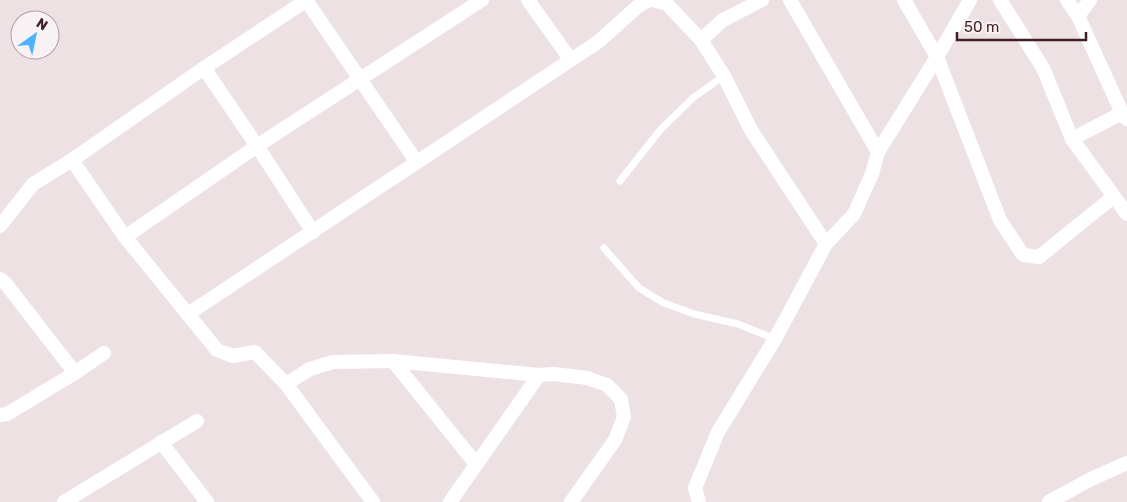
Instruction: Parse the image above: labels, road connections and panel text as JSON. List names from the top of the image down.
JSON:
{
  "scale_bar": "50 m",
  "north": "top right"
}
